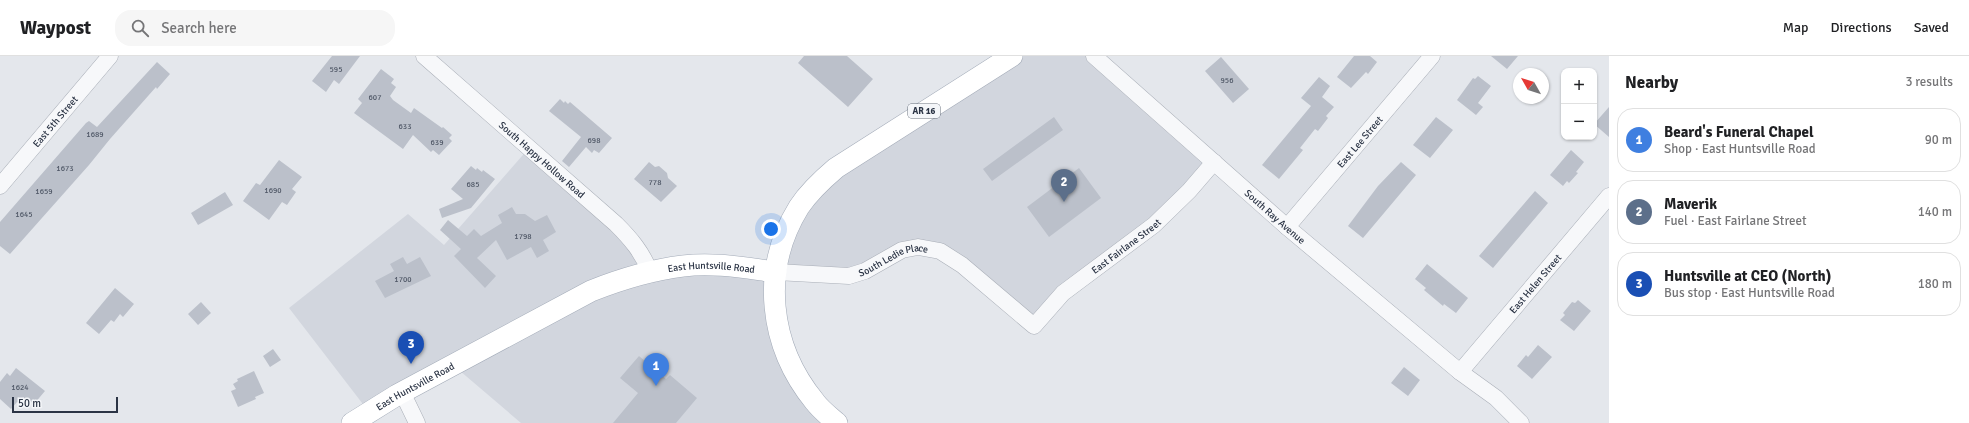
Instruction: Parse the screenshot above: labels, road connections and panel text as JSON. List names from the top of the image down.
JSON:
{
  "streets": {
    "main road": ["AR 16", "East Huntsville Road"],
    "street": [
      "East 5th Street",
      "East Lee Street",
      "South Happy Hollow Road",
      "South Ray Avenue",
      "East Fairlane Street",
      "South Ledie Place",
      "East Helen Street"
    ]
  },
  "crossings": [
    ["AR 16", "South Ledie Place"],
    ["AR 16", "East Huntsville Road"],
    ["East Lee Street", "South Ray Avenue"],
    ["South Happy Hollow Road", "East Huntsville Road"],
    ["South Ray Avenue", "East Fairlane Street"],
    ["South Ray Avenue", "East Helen Street"],
    ["East Fairlane Street", "South Ledie Place"],
    ["South Ledie Place", "East Huntsville Road"]
  ],
  "house_numbers": [
    "595",
    "956",
    "607",
    "633",
    "1689",
    "698",
    "639",
    "1673",
    "778",
    "685",
    "1690",
    "1659",
    "1645",
    "1798",
    "1700",
    "1624"
  ],
  "scale_bar": "50 m",
  "north": "top left",
  "page": {
    "header": "Waypost",
    "search": "Search here",
    "nav": ["Map", "Directions", "Saved"],
    "heading": ["Nearby", "3 results"],
    "map_buttons": ["+", "−"],
    "list": [
      {
        "mark": "1",
        "name": "Beard's Funeral Chapel",
        "note": "Shop · East Huntsville Road",
        "value": "90 m"
      },
      {
        "mark": "2",
        "name": "Maverik",
        "note": "Fuel · East Fairlane Street",
        "value": "140 m"
      },
      {
        "mark": "3",
        "name": "Huntsville at CEO (North)",
        "note": "Bus stop · East Huntsville Road",
        "value": "180 m"
      }
    ],
    "pins": ["2", "3", "1"],
    "scale": "50 m"
  }
}
